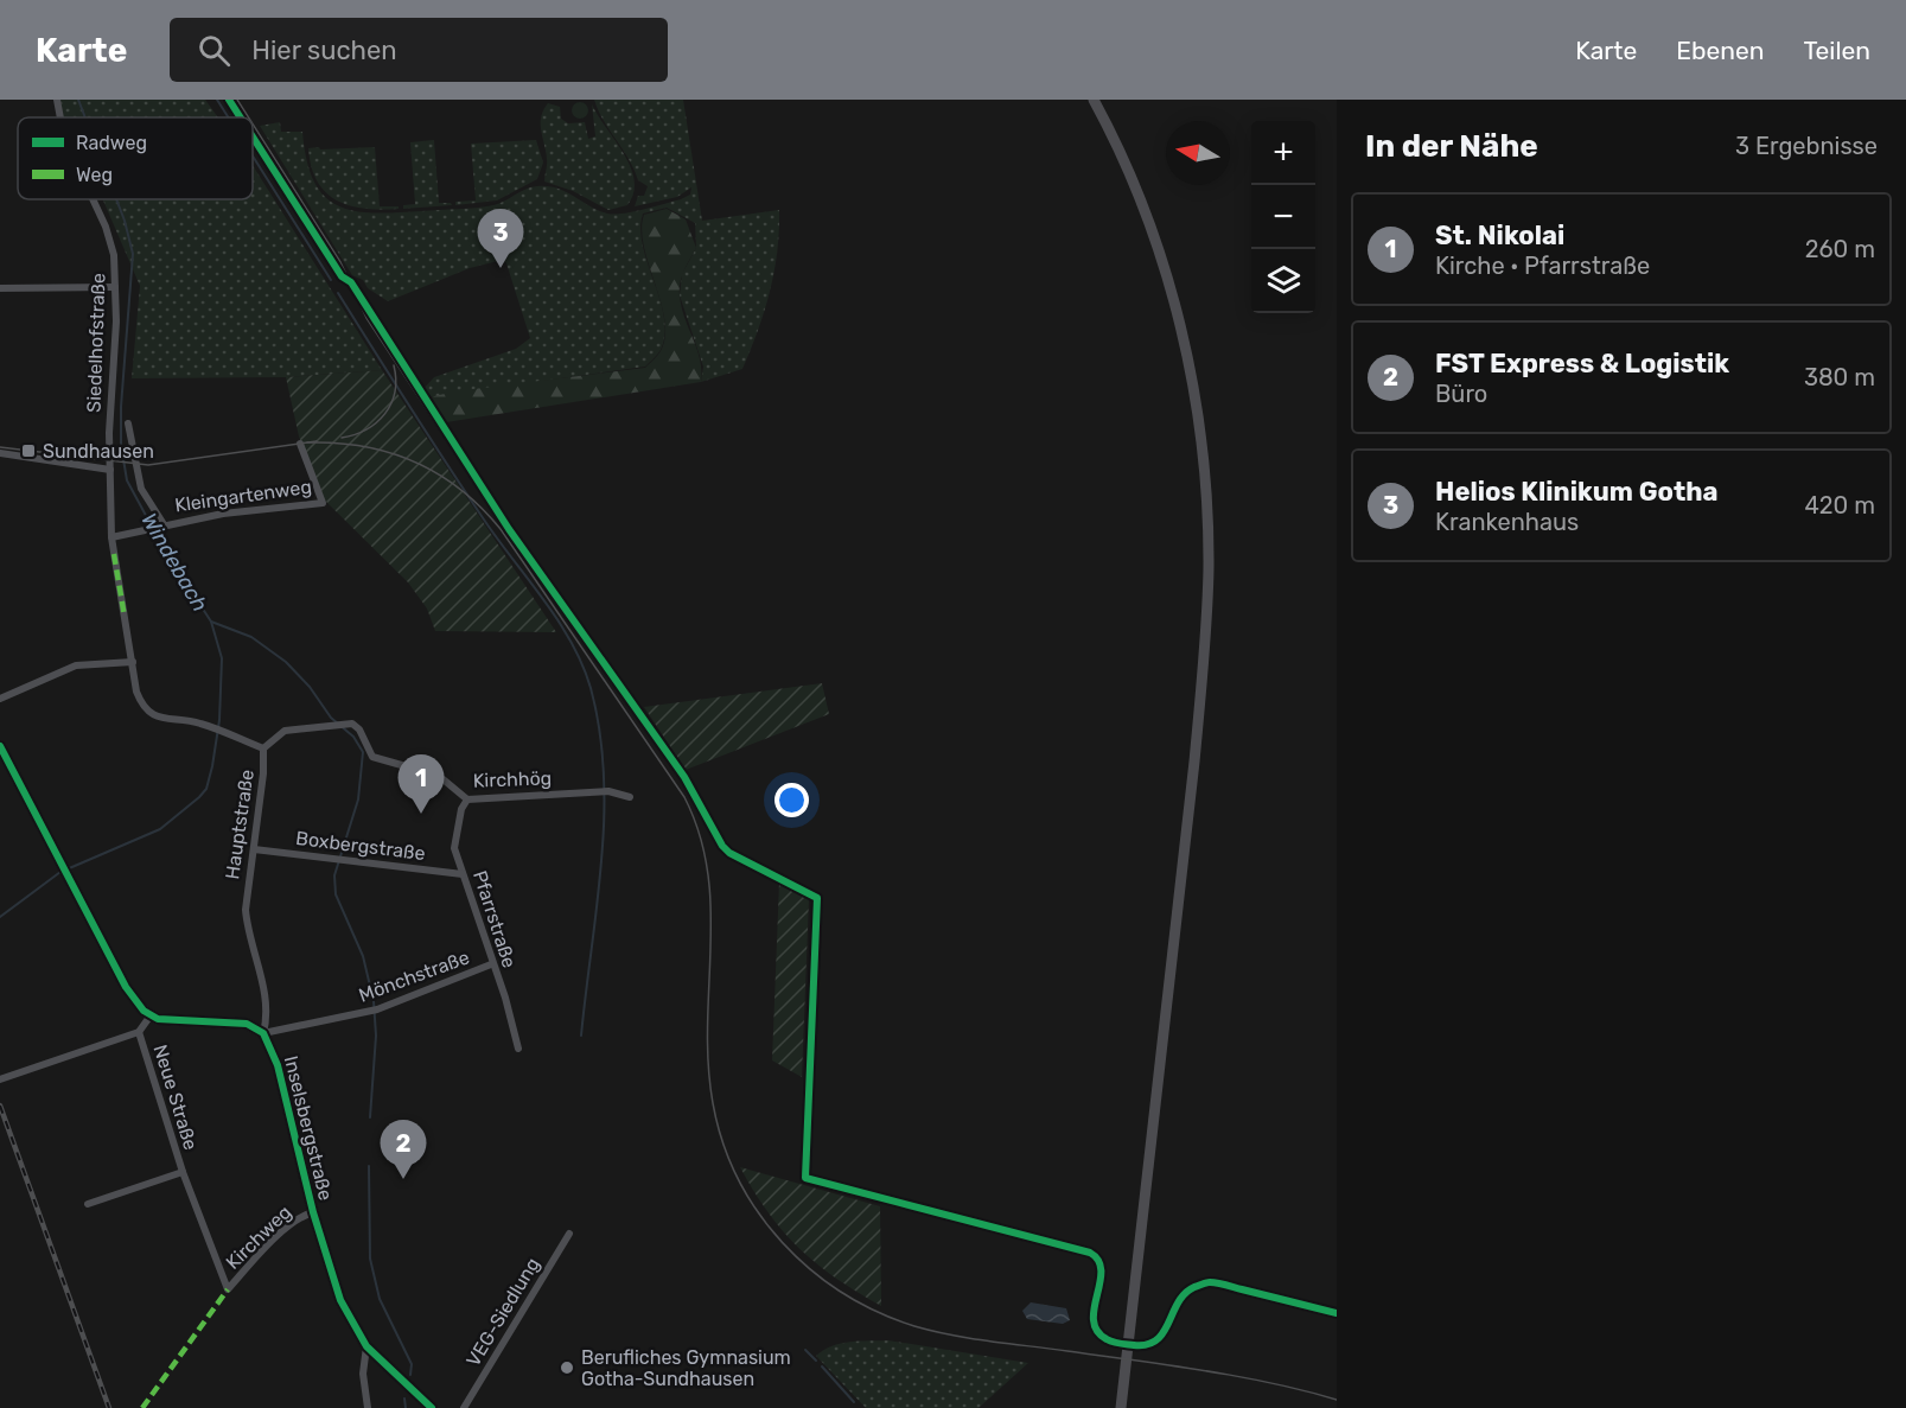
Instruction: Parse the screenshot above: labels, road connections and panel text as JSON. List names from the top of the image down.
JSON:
{
  "streets": {
    "main road": ["Inselsbergstraße"],
    "street": [
      "Siedelhofstraße",
      "Kleingartenweg",
      "Kirchhög",
      "Hauptstraße",
      "Boxbergstraße",
      "Pfarrstraße",
      "Mönchstraße",
      "Neue Straße",
      "Kirchweg",
      "VEG-Siedlung"
    ]
  },
  "crossings": [
    ["Siedelhofstraße", "Kleingartenweg"],
    ["Siedelhofstraße", "Hauptstraße"],
    ["Kirchhög", "Hauptstraße"],
    ["Kirchhög", "Pfarrstraße"],
    ["Hauptstraße", "Boxbergstraße"],
    ["Hauptstraße", "Mönchstraße"],
    ["Hauptstraße", "Inselsbergstraße"],
    ["Boxbergstraße", "Pfarrstraße"],
    ["Pfarrstraße", "Mönchstraße"],
    ["Mönchstraße", "Inselsbergstraße"],
    ["Neue Straße", "Kirchweg"],
    ["Inselsbergstraße", "Kirchweg"]
  ],
  "water": ["Windebach"],
  "places": {
    "transit": ["Sundhausen"],
    "other": ["Berufliches Gymnasium Gotha-Sundhausen"]
  },
  "legend": ["Radweg", "Weg"],
  "north": "left",
  "page": {
    "header": "Karte",
    "search": "Hier suchen",
    "nav": ["Karte", "Ebenen", "Teilen"],
    "heading": ["In der Nähe", "3 Ergebnisse"],
    "map_buttons": ["+", "−"],
    "list": [
      {
        "mark": "1",
        "name": "St. Nikolai",
        "note": "Kirche · Pfarrstraße",
        "value": "260 m"
      },
      {
        "mark": "2",
        "name": "FST Express & Logistik",
        "note": "Büro",
        "value": "380 m"
      },
      {
        "mark": "3",
        "name": "Helios Klinikum Gotha",
        "note": "Krankenhaus",
        "value": "420 m"
      }
    ],
    "pins": ["3", "1", "2"]
  }
}
